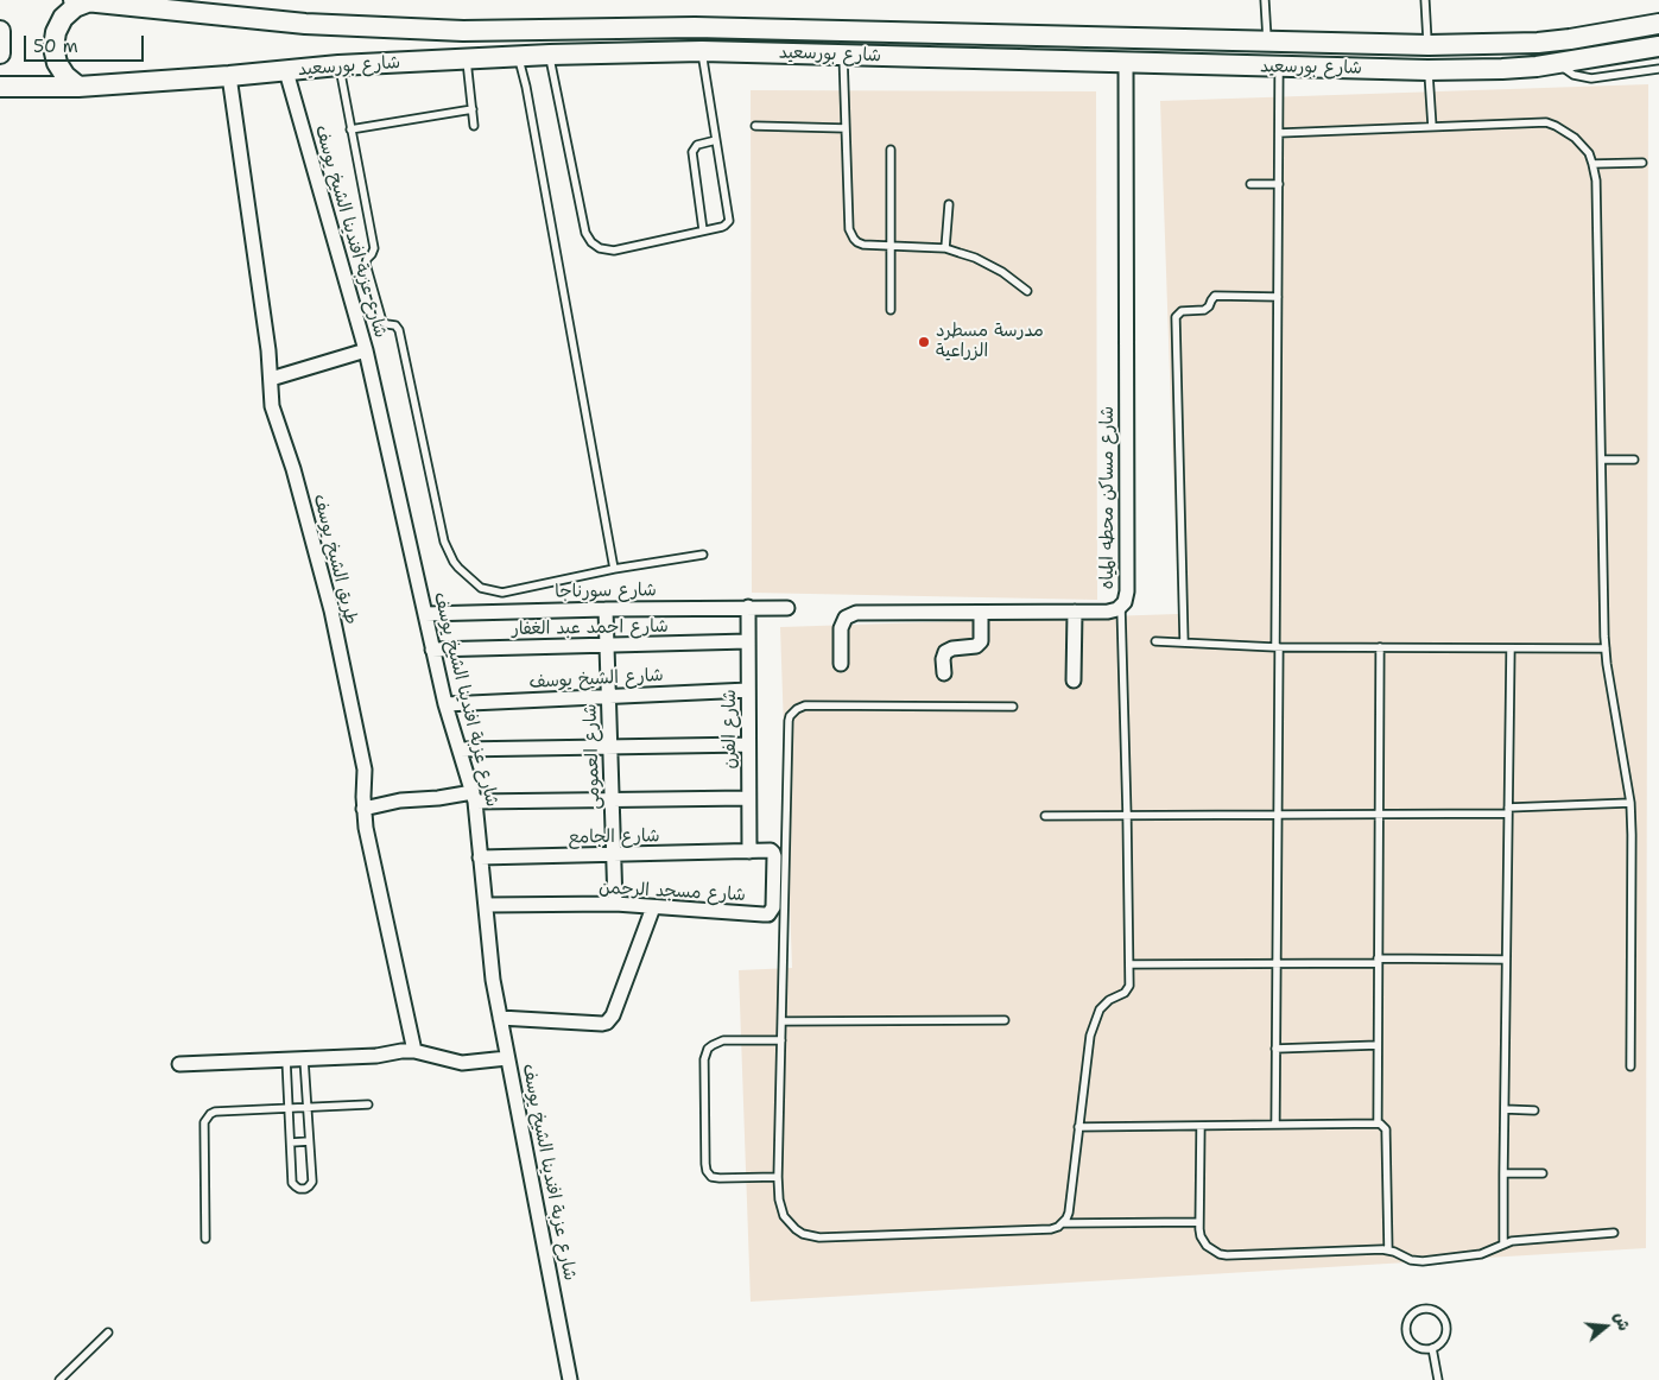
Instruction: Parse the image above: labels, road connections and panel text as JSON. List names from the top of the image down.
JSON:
{
  "streets": {
    "main road": ["شارع بورسعيد"],
    "street": [
      "شارع عزبة افندينا الشيخ يوسف",
      "شارع مساكن محطه المياه",
      "طريق الشيخ يوسف",
      "شارع سورناجا",
      "شارع احمد عبد الغفار",
      "شارع الشيخ يوسف",
      "شارع الفرن",
      "شارع العمومى",
      "شارع الجامع",
      "شارع مسجد الرحمن"
    ]
  },
  "crossings": [
    ["شارع بورسعيد", "شارع عزبة افندينا الشيخ يوسف"],
    ["شارع بورسعيد", "شارع مساكن محطه المياه"],
    ["شارع بورسعيد", "طريق الشيخ يوسف"],
    ["شارع عزبة افندينا الشيخ يوسف", "شارع سورناجا"],
    ["شارع عزبة افندينا الشيخ يوسف", "شارع احمد عبد الغفار"],
    ["شارع عزبة افندينا الشيخ يوسف", "شارع الشيخ يوسف"],
    ["شارع عزبة افندينا الشيخ يوسف", "شارع الجامع"],
    ["شارع عزبة افندينا الشيخ يوسف", "شارع مسجد الرحمن"],
    ["شارع سورناجا", "شارع الفرن"],
    ["شارع سورناجا", "شارع العمومى"],
    ["شارع احمد عبد الغفار", "شارع الفرن"],
    ["شارع احمد عبد الغفار", "شارع العمومى"],
    ["شارع الشيخ يوسف", "شارع الفرن"],
    ["شارع الشيخ يوسف", "شارع العمومى"],
    ["شارع الفرن", "شارع الجامع"],
    ["شارع الفرن", "شارع مسجد الرحمن"],
    ["شارع العمومى", "شارع الجامع"],
    ["شارع العمومى", "شارع مسجد الرحمن"],
    ["شارع الجامع", "شارع مسجد الرحمن"]
  ],
  "places": ["مدرسة مسطرد الزراعية"],
  "scale_bar": "50 m",
  "north": "right"
}
